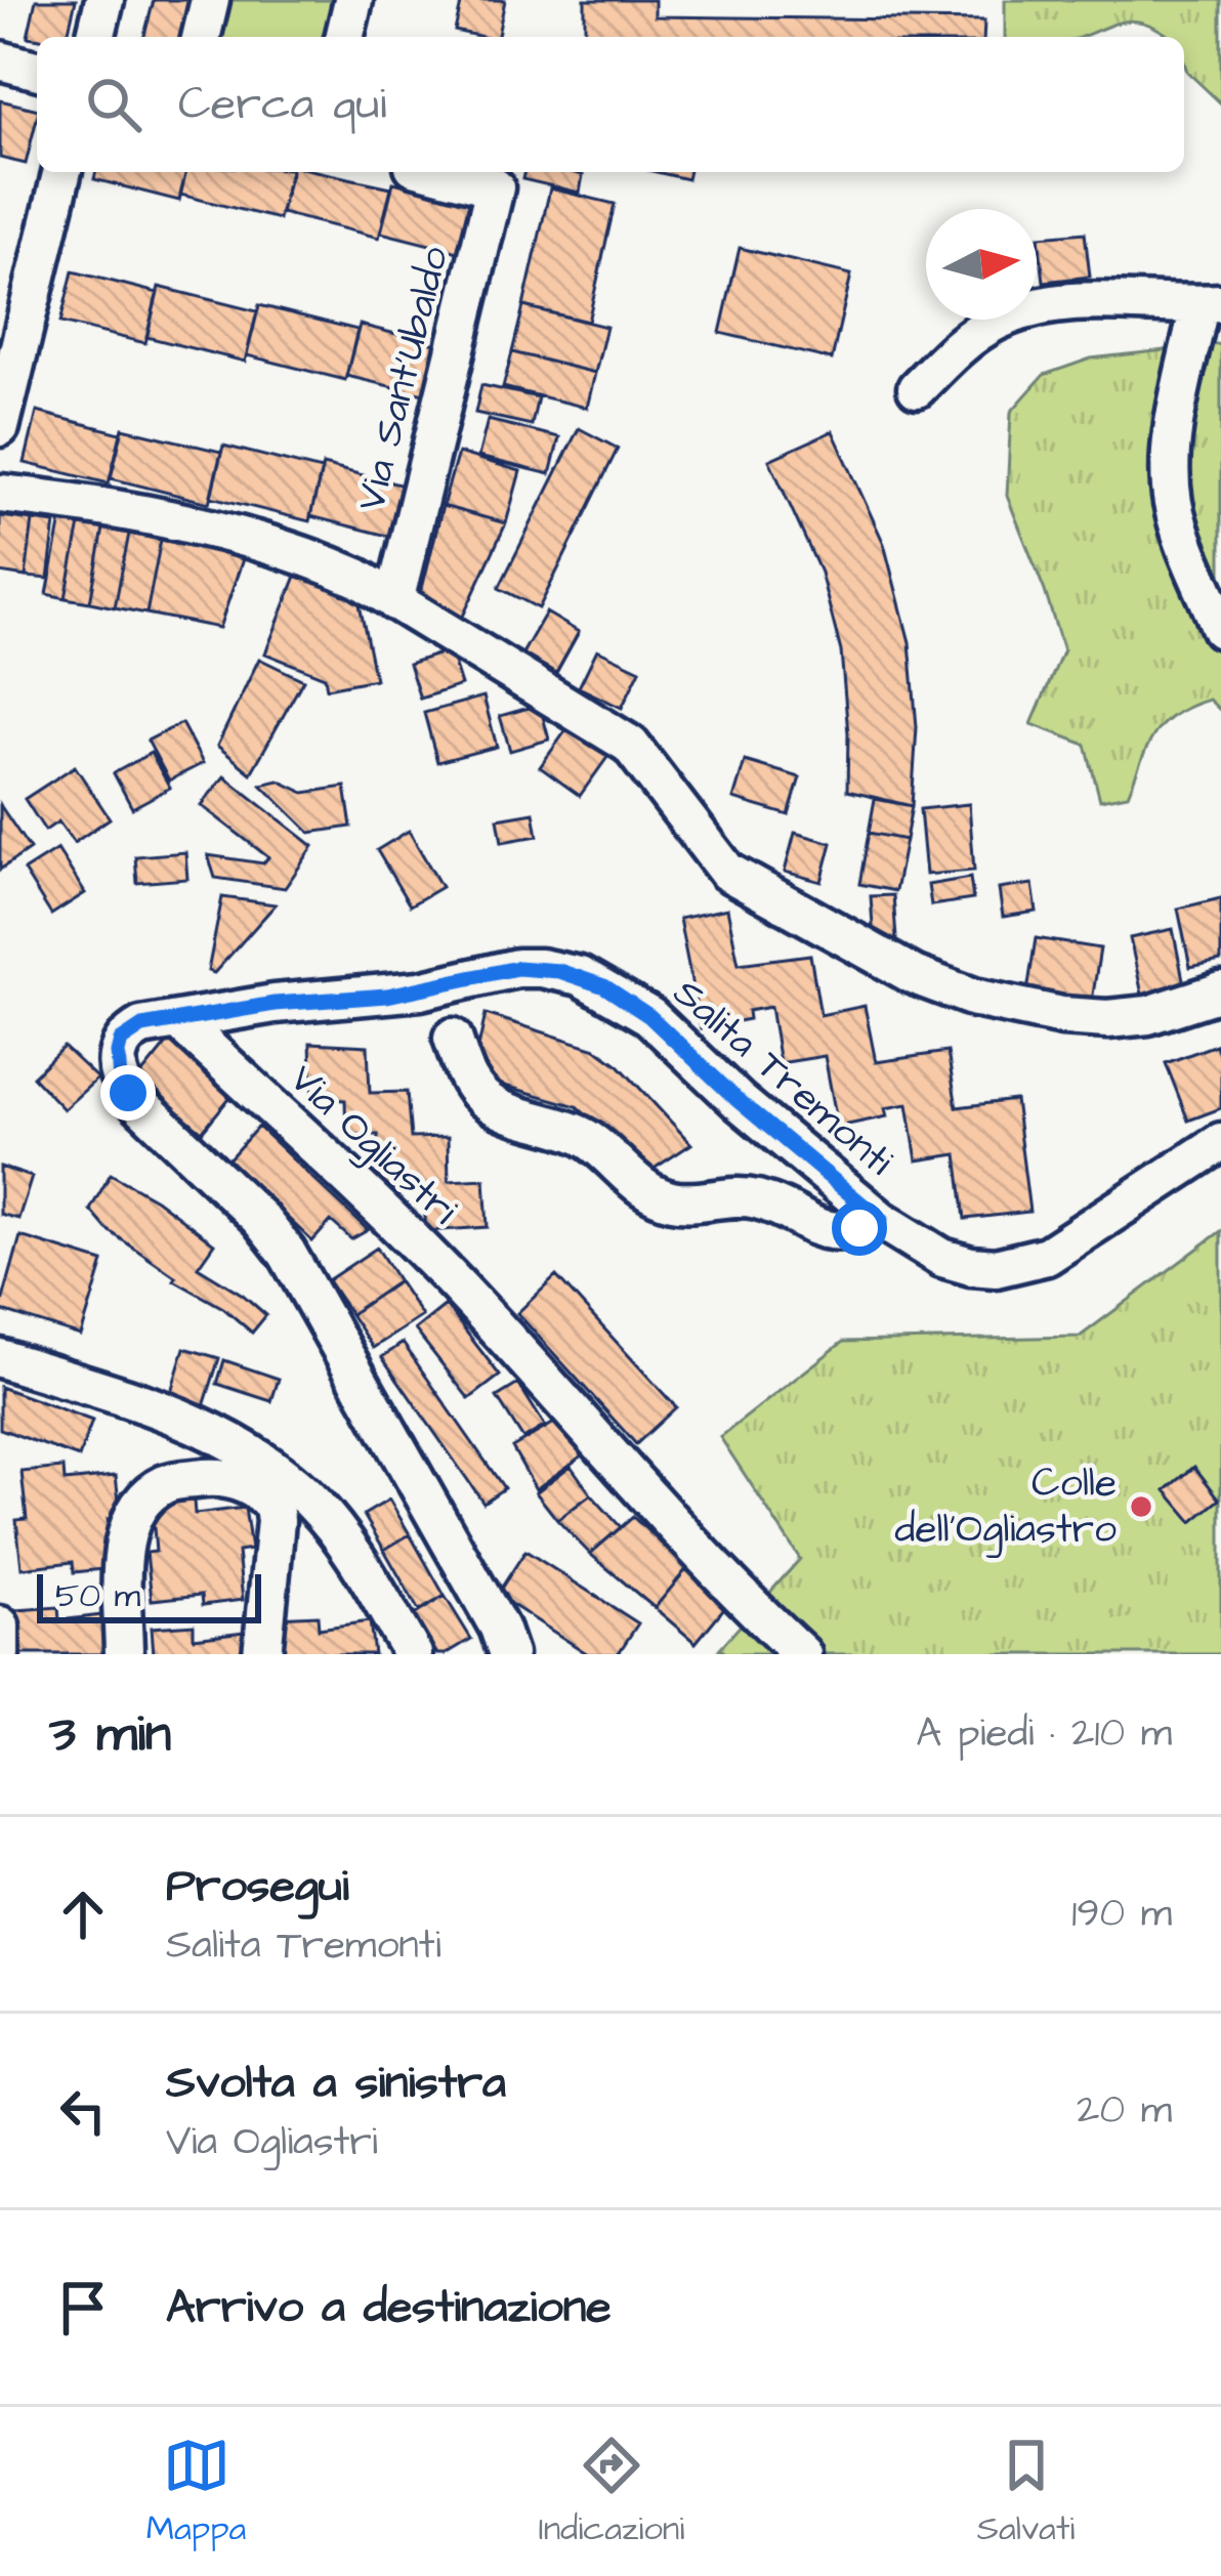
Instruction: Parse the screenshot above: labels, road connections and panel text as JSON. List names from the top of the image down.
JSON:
{
  "streets": {
    "street": ["Via Sant'Ubaldo", "Salita Tremonti", "Via Ogliastri"]
  },
  "crossings": [
    ["Salita Tremonti", "Via Ogliastri"]
  ],
  "places": ["Colle dell'Ogliastro"],
  "scale_bar": "50 m",
  "north": "right",
  "page": {
    "search": "Cerca qui",
    "scale": "50 m",
    "heading": ["3 min", "A piedi · 210 m"],
    "list": [
      ["Prosegui", "Salita Tremonti", "190 m"],
      ["Svolta a sinistra", "Via Ogliastri", "20 m"],
      "Arrivo a destinazione"
    ],
    "nav": ["Mappa", "Indicazioni", "Salvati"]
  }
}
